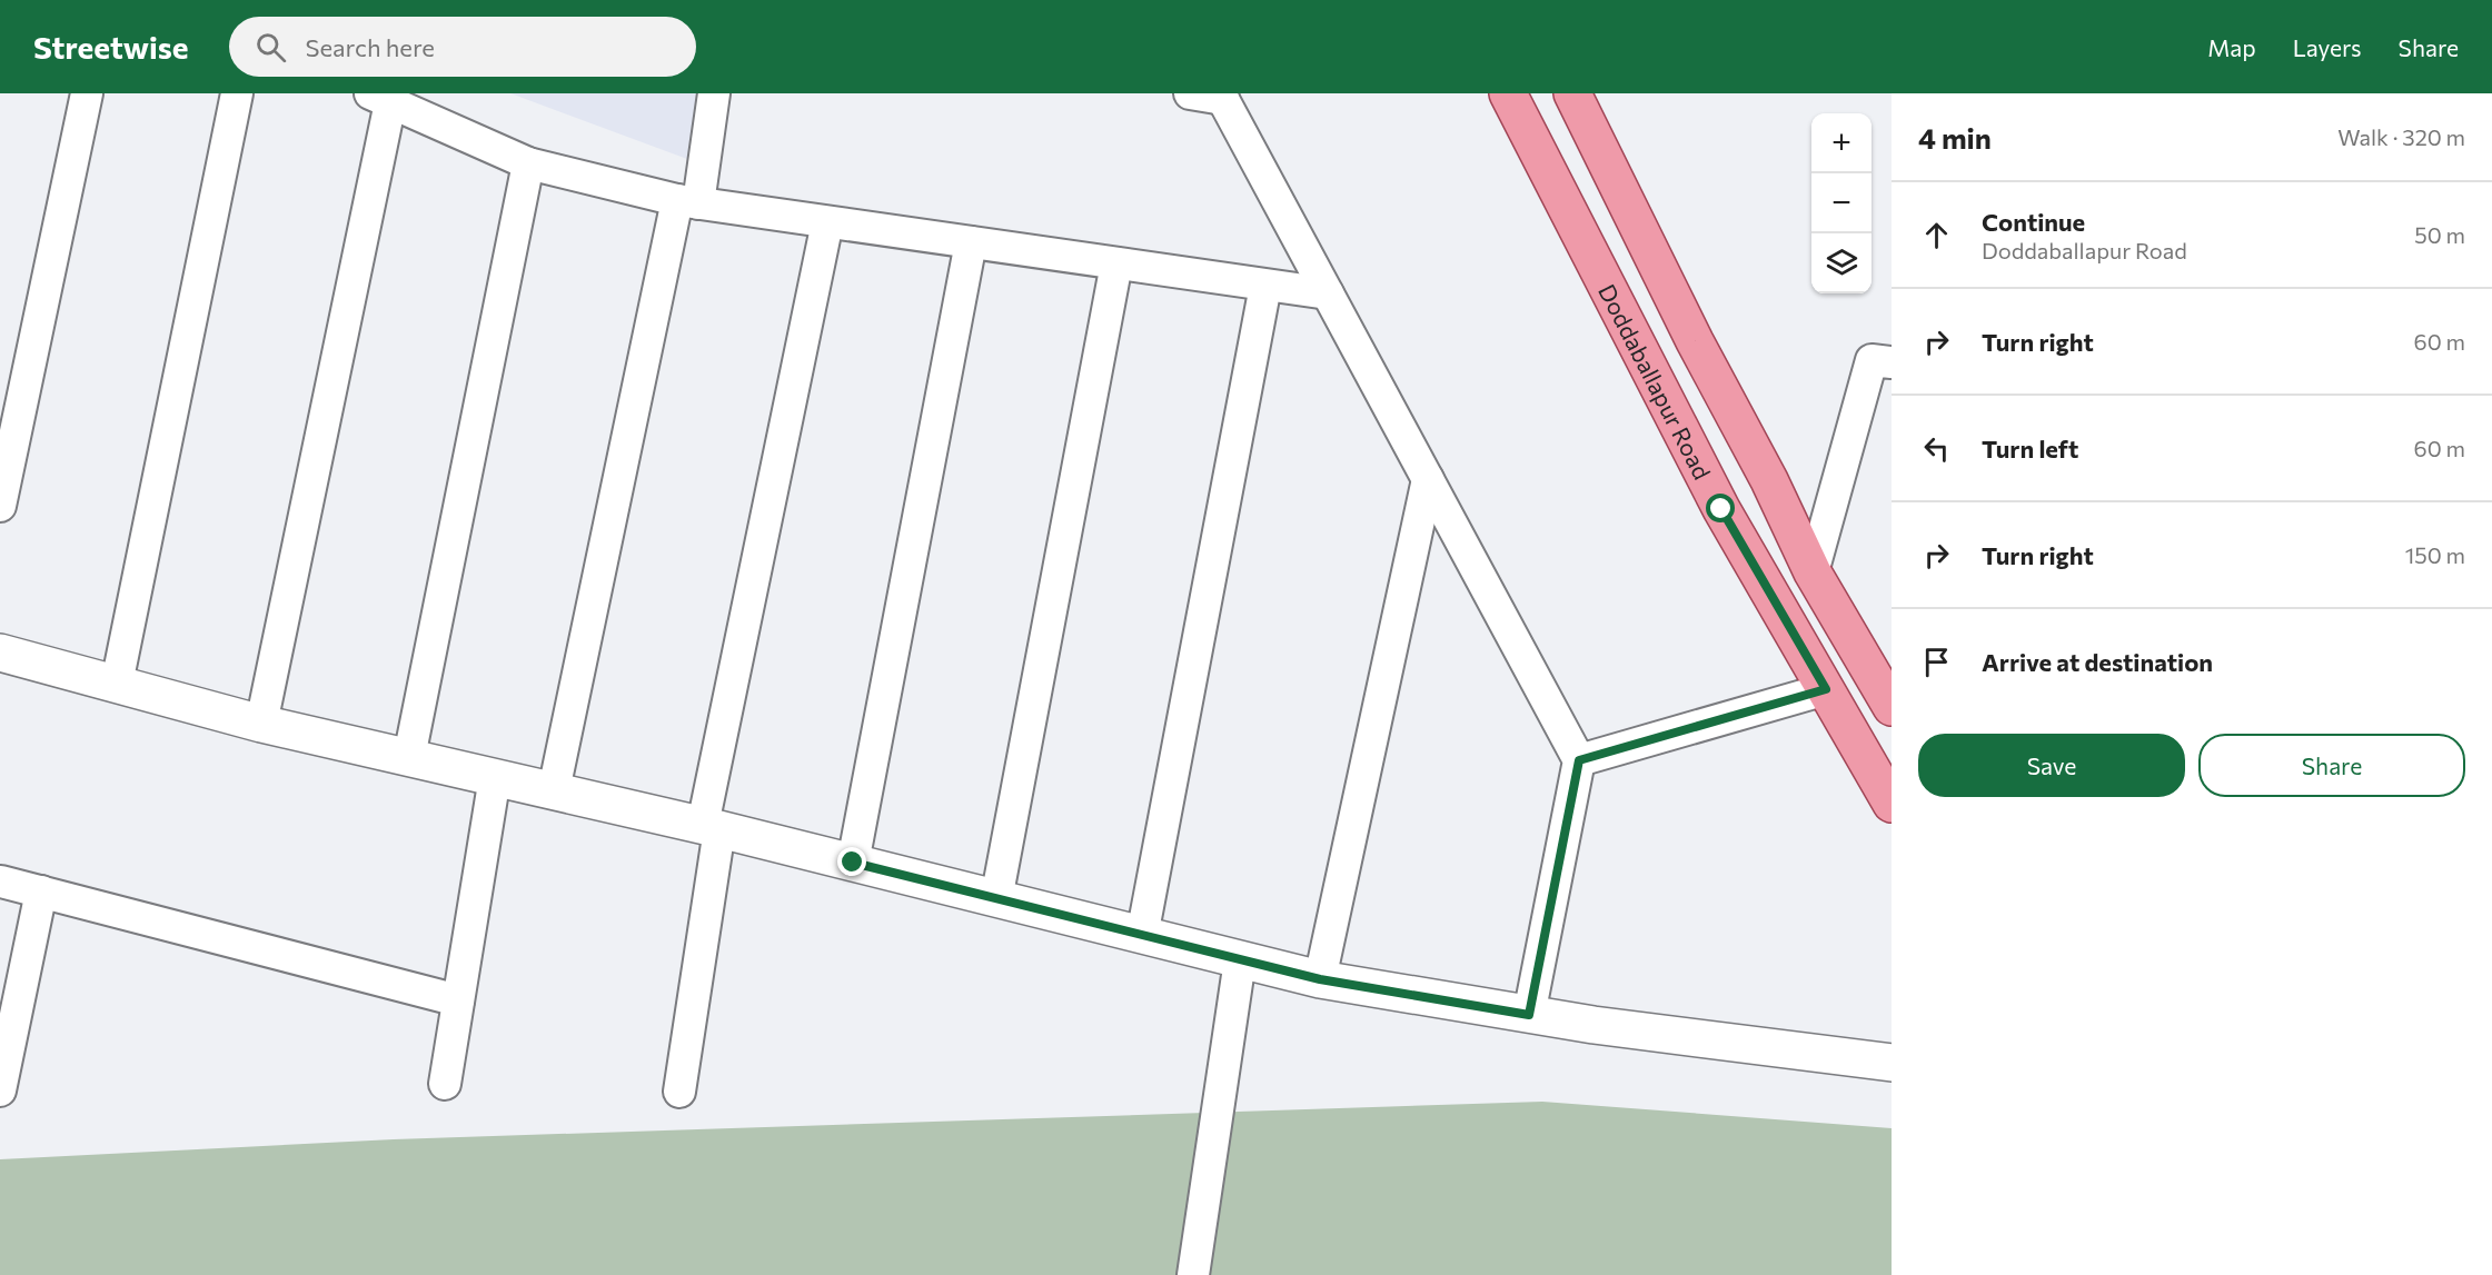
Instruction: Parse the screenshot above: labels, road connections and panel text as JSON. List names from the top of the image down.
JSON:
{
  "streets": {
    "main road": ["Doddaballapur Road"]
  },
  "page": {
    "header": "Streetwise",
    "search": "Search here",
    "nav": ["Map", "Layers", "Share"],
    "heading": ["4 min", "Walk · 320 m"],
    "map_buttons": ["+", "−"],
    "list": [
      ["Continue", "Doddaballapur Road", "50 m"],
      ["Turn right", "60 m"],
      ["Turn left", "60 m"],
      ["Turn right", "150 m"],
      "Arrive at destination"
    ],
    "buttons": ["Save", "Share"]
  }
}
